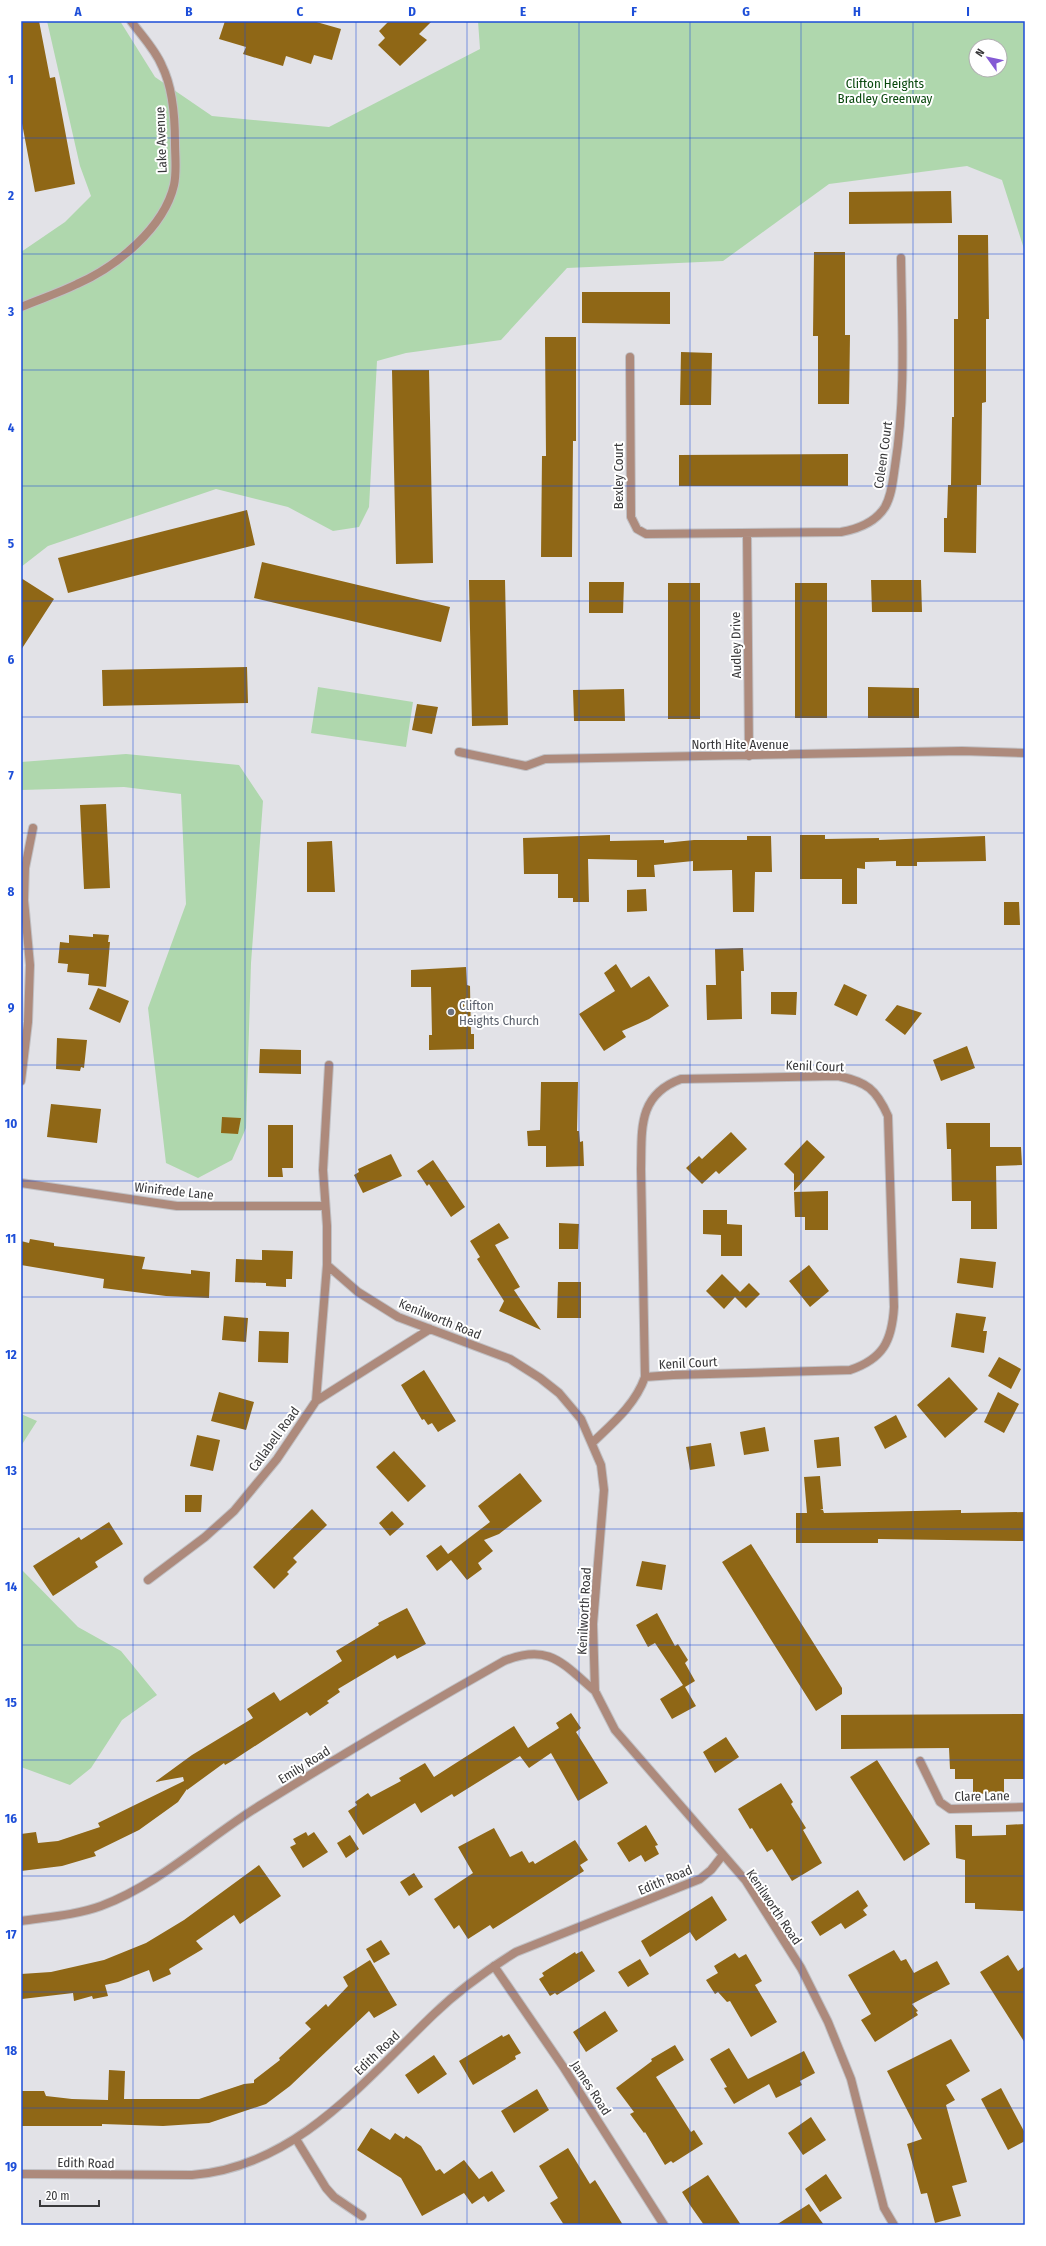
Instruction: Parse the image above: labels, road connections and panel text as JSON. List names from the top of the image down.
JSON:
{
  "streets": {
    "street": [
      "Lake Avenue",
      "Coleen Court",
      "Bexley Court",
      "Audley Drive",
      "North Hite Avenue",
      "Kenil Court",
      "Winifrede Lane",
      "Kenilworth Road",
      "Callabell Road",
      "Emily Road",
      "Clare Lane",
      "Edith Road",
      "James Road"
    ]
  },
  "crossings": [
    ["Coleen Court", "Bexley Court"],
    ["Coleen Court", "Audley Drive"],
    ["Bexley Court", "Audley Drive"],
    ["Audley Drive", "North Hite Avenue"],
    ["Kenil Court", "Kenilworth Road"],
    ["Kenilworth Road", "Callabell Road"],
    ["Kenilworth Road", "Emily Road"],
    ["Kenilworth Road", "Edith Road"],
    ["Edith Road", "James Road"]
  ],
  "parks": ["Clifton Heights Bradley Greenway"],
  "places": ["Clifton Heights Church"],
  "scale_bar": "20 m",
  "north": "top left",
  "grid": {
    "columns": [
      "A",
      "B",
      "C",
      "D",
      "E",
      "F",
      "G",
      "H",
      "I"
    ],
    "rows": [
      "1",
      "2",
      "3",
      "4",
      "5",
      "6",
      "7",
      "8",
      "9",
      "10",
      "11",
      "12",
      "13",
      "14",
      "15",
      "16",
      "17",
      "18",
      "19"
    ]
  }
}
